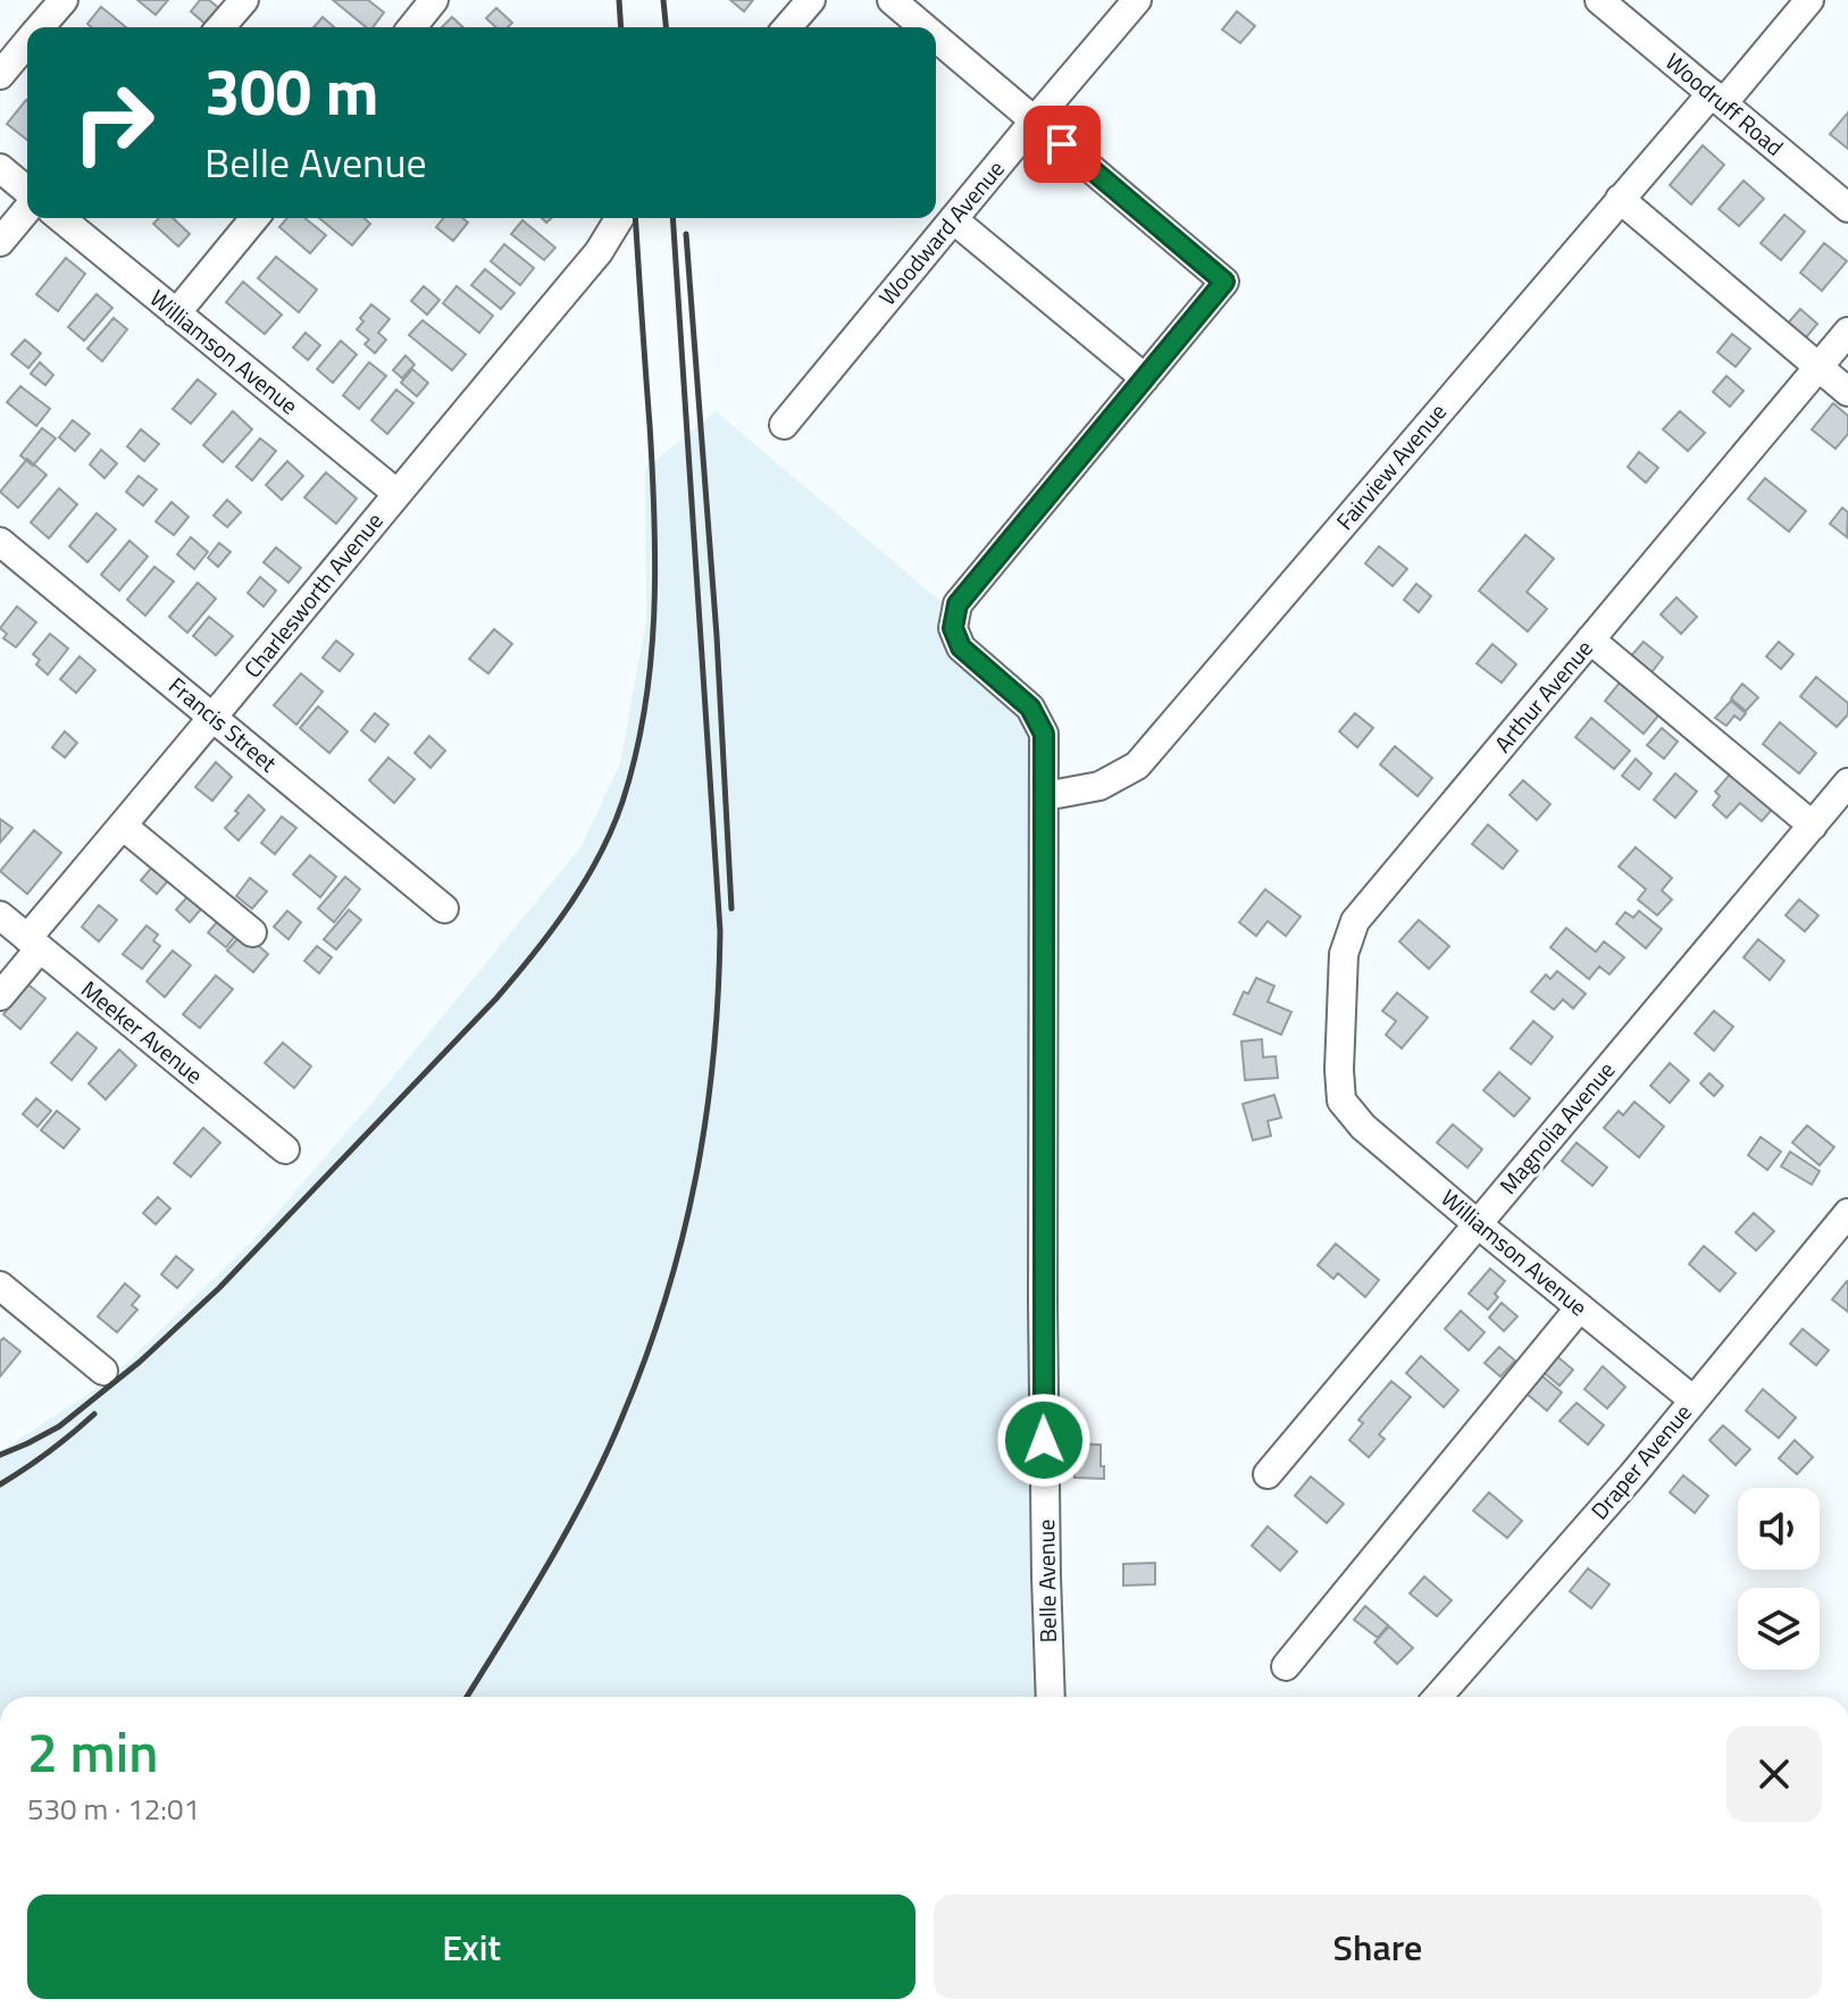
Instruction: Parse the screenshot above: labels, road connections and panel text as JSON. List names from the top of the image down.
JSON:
{
  "streets": {
    "street": [
      "Woodruff Road",
      "Woodward Avenue",
      "Williamson Avenue",
      "Fairview Avenue",
      "Charlesworth Avenue",
      "Arthur Avenue",
      "Francis Street",
      "Meeker Avenue",
      "Magnolia Avenue",
      "Draper Avenue",
      "Belle Avenue"
    ]
  },
  "crossings": [
    ["Woodruff Road", "Fairview Avenue"],
    ["Woodward Avenue", "Belle Avenue"],
    ["Williamson Avenue", "Charlesworth Avenue"],
    ["Williamson Avenue", "Arthur Avenue"],
    ["Williamson Avenue", "Magnolia Avenue"],
    ["Williamson Avenue", "Draper Avenue"],
    ["Fairview Avenue", "Belle Avenue"],
    ["Charlesworth Avenue", "Francis Street"],
    ["Charlesworth Avenue", "Meeker Avenue"]
  ],
  "page": {
    "turn": ["300 m", "Belle Avenue"],
    "heading": ["2 min", "530 m · 12:01"],
    "buttons": ["Exit", "Share"]
  }
}
